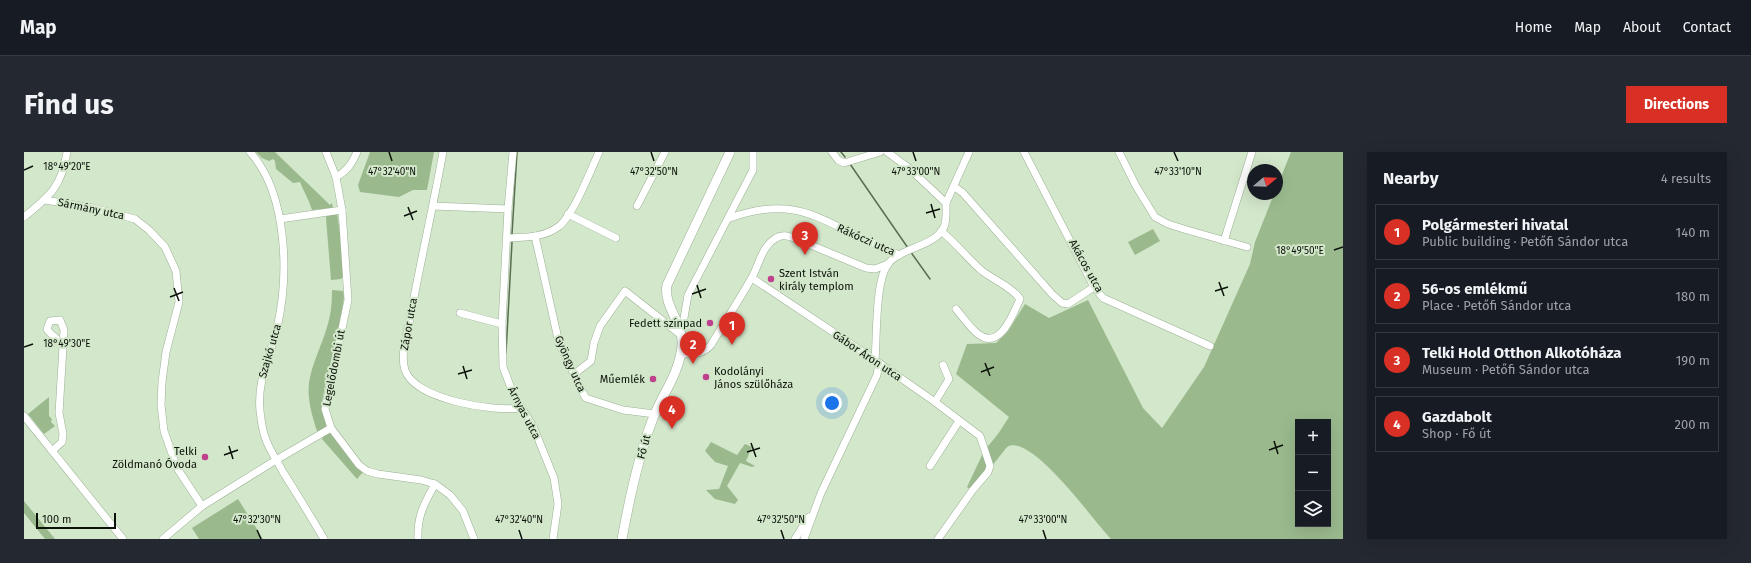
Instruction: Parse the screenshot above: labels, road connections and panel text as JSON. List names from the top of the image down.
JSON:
{
  "streets": {
    "main road": ["Fő út"],
    "street": [
      "Sármány utca",
      "Rákóczi utca",
      "Akácos utca",
      "Zápor utca",
      "Szajkó utca",
      "Gábor Áron utca",
      "Gyöngy utca",
      "Legelődombi út",
      "Árnyas utca"
    ]
  },
  "crossings": [
    ["Rákóczi utca", "Fő út"],
    ["Zápor utca", "Árnyas utca"],
    ["Gyöngy utca", "Fő út"]
  ],
  "places": [
    "Szent István király templom",
    "Fedett színpad",
    "Kodolányi János szülőháza",
    "Műemlék",
    "Telki Zöldmanó Óvoda"
  ],
  "scale_bar": "100 m",
  "north": "right",
  "page": {
    "header": "Map",
    "nav": [
      "Home",
      "Map",
      "About",
      "Contact"
    ],
    "buttons": "Directions",
    "title": "Find us",
    "heading": ["Nearby", "4 results"],
    "list": [
      {
        "mark": "1",
        "name": "Polgármesteri hivatal",
        "note": "Public building · Petőfi Sándor utca",
        "value": "140 m"
      },
      {
        "mark": "2",
        "name": "56-os emlékmű",
        "note": "Place · Petőfi Sándor utca",
        "value": "180 m"
      },
      {
        "mark": "3",
        "name": "Telki Hold Otthon Alkotóháza",
        "note": "Museum · Petőfi Sándor utca",
        "value": "190 m"
      },
      {
        "mark": "4",
        "name": "Gazdabolt",
        "note": "Shop · Fő út",
        "value": "200 m"
      }
    ],
    "pins": [
      "3",
      "1",
      "2",
      "4"
    ],
    "map_buttons": ["+", "−"],
    "scale": "100 m"
  },
  "coordinates": [
    "18°49'20\"E",
    "47°32'40\"N",
    "47°32'50\"N",
    "47°33'00\"N",
    "47°33'10\"N",
    "18°49'50\"E",
    "18°49'30\"E",
    "47°32'30\"N"
  ]
}
